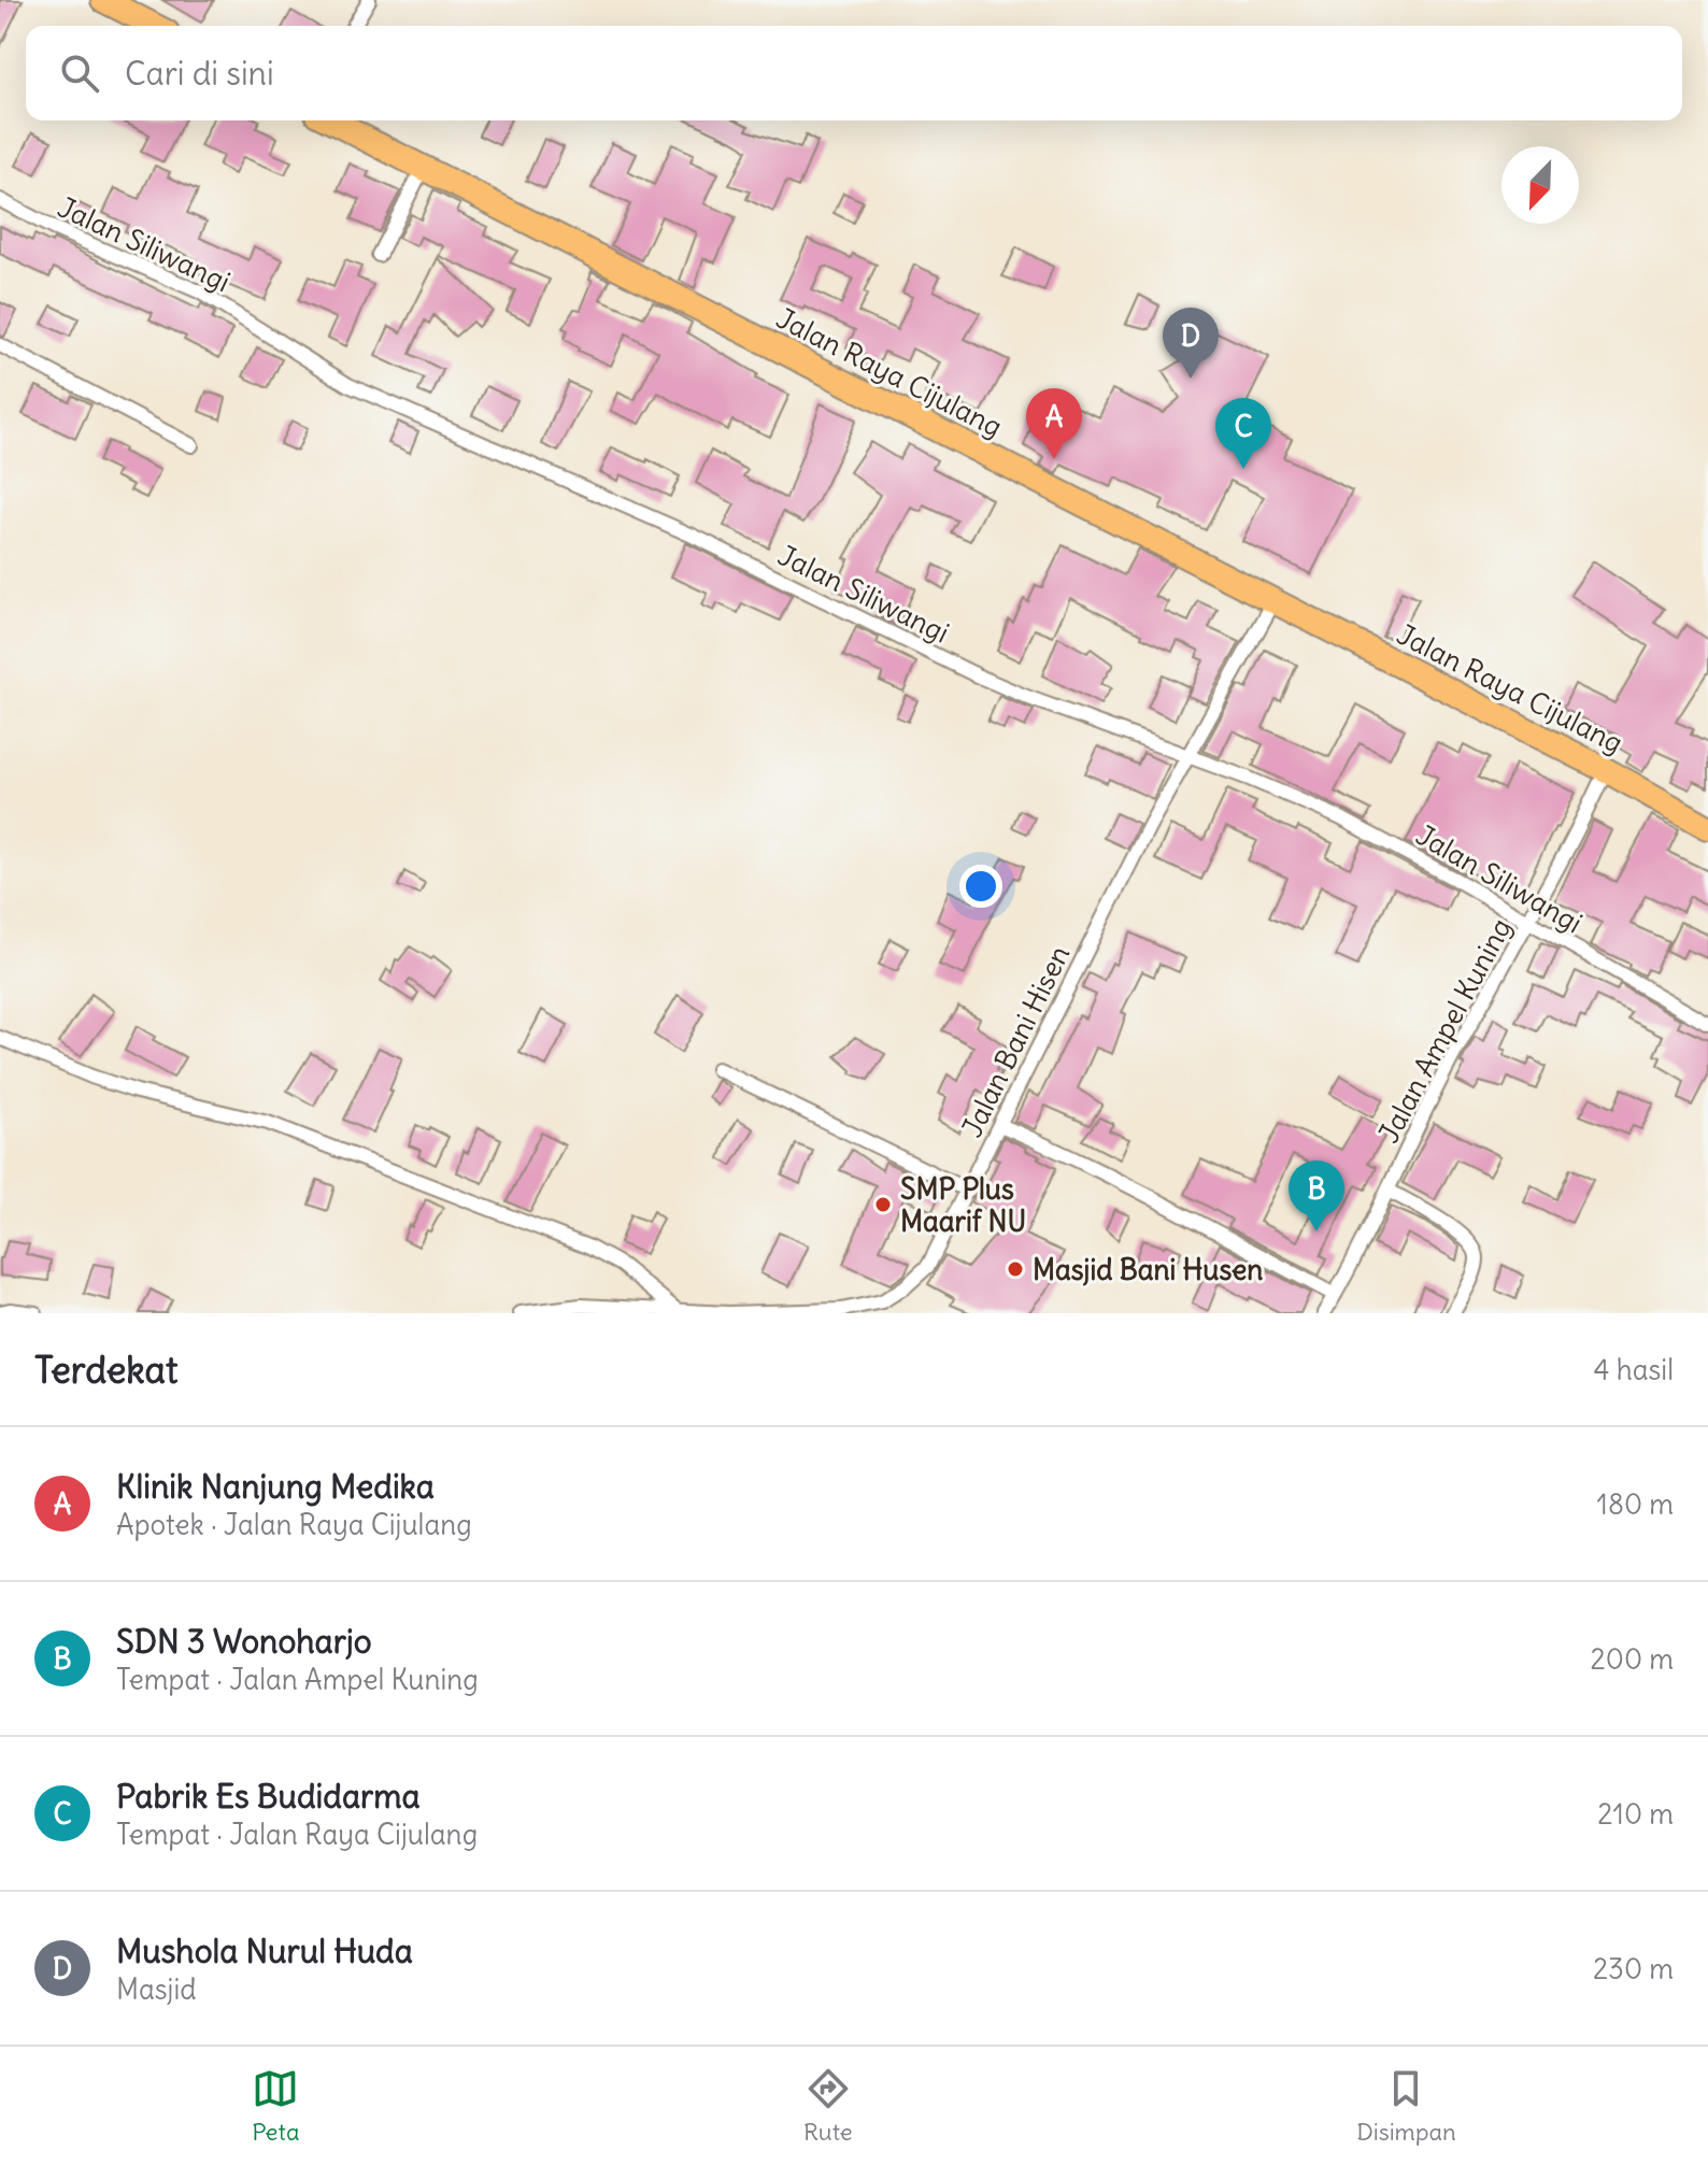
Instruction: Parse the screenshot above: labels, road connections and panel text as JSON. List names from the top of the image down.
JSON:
{
  "streets": {
    "highway": ["Jalan Raya Cijulang"],
    "street": ["Jalan Siliwangi", "Jalan Ampel Kuning", "Jalan Bani Hisen"]
  },
  "crossings": [
    ["Jalan Siliwangi", "Jalan Ampel Kuning"],
    ["Jalan Siliwangi", "Jalan Bani Hisen"],
    ["Jalan Raya Cijulang", "Jalan Ampel Kuning"],
    ["Jalan Raya Cijulang", "Jalan Bani Hisen"]
  ],
  "places": ["SMP Plus Maarif NU", "Masjid Bani Husen"],
  "north": "bottom left",
  "page": {
    "search": "Cari di sini",
    "pins": [
      "D",
      "A",
      "C",
      "B"
    ],
    "heading": ["Terdekat", "4 hasil"],
    "list": [
      {
        "mark": "A",
        "name": "Klinik Nanjung Medika",
        "note": "Apotek · Jalan Raya Cijulang",
        "value": "180 m"
      },
      {
        "mark": "B",
        "name": "SDN 3 Wonoharjo",
        "note": "Tempat · Jalan Ampel Kuning",
        "value": "200 m"
      },
      {
        "mark": "C",
        "name": "Pabrik Es Budidarma",
        "note": "Tempat · Jalan Raya Cijulang",
        "value": "210 m"
      },
      {
        "mark": "D",
        "name": "Mushola Nurul Huda",
        "note": "Masjid",
        "value": "230 m"
      }
    ],
    "nav": ["Peta", "Rute", "Disimpan"]
  }
}
